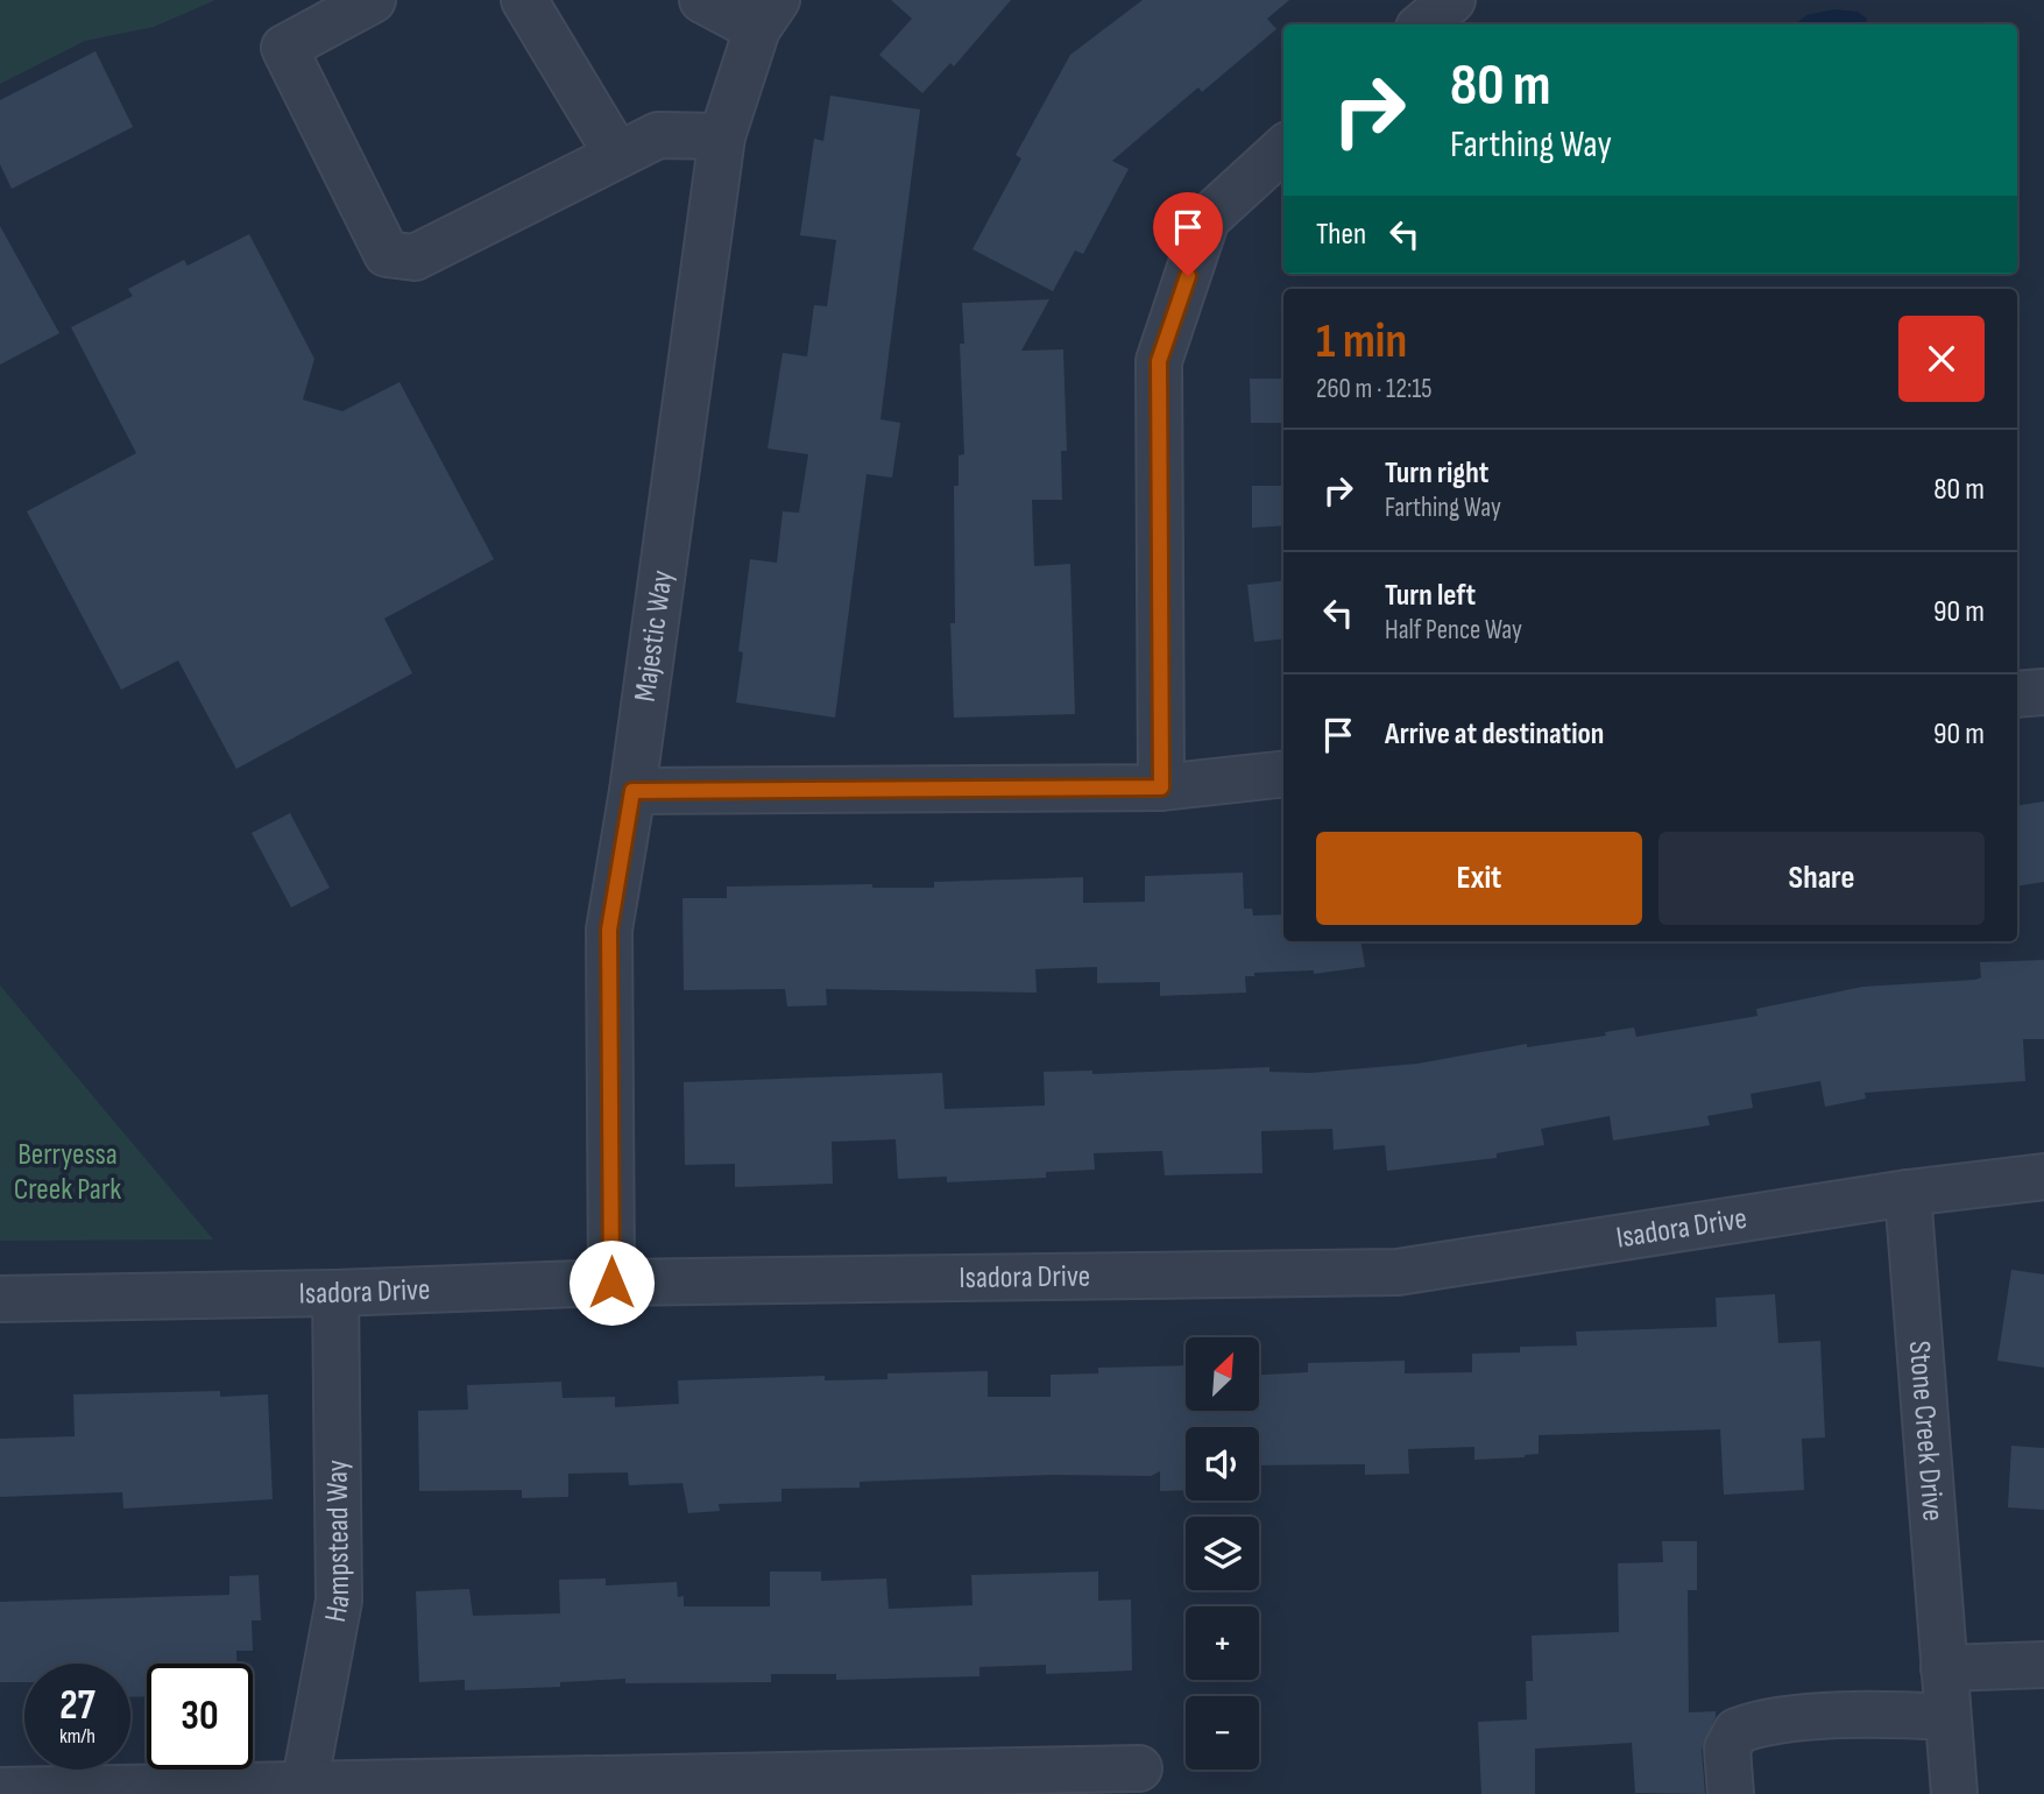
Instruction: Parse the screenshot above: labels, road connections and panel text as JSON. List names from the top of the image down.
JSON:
{
  "streets": {
    "street": [
      "Majestic Way",
      "Isadora Drive",
      "Stone Creek Drive",
      "Hampstead Way"
    ]
  },
  "crossings": [
    ["Majestic Way", "Isadora Drive"],
    ["Isadora Drive", "Stone Creek Drive"],
    ["Isadora Drive", "Hampstead Way"]
  ],
  "parks": ["Berryessa Creek Park"],
  "north": "top right",
  "page": {
    "turn": ["80 m", "Farthing Way"],
    "then": "Then",
    "heading": ["1 min", "260 m · 12:15"],
    "list": [
      {
        "name": "Turn right",
        "note": "Farthing Way",
        "value": "80 m"
      },
      {
        "name": "Turn left",
        "note": "Half Pence Way",
        "value": "90 m"
      },
      {
        "name": "Arrive at destination",
        "value": "90 m"
      }
    ],
    "buttons": ["Exit", "Share"],
    "map_buttons": ["+", "−"],
    "speed": "27 km/h",
    "limit": "30"
  }
}
